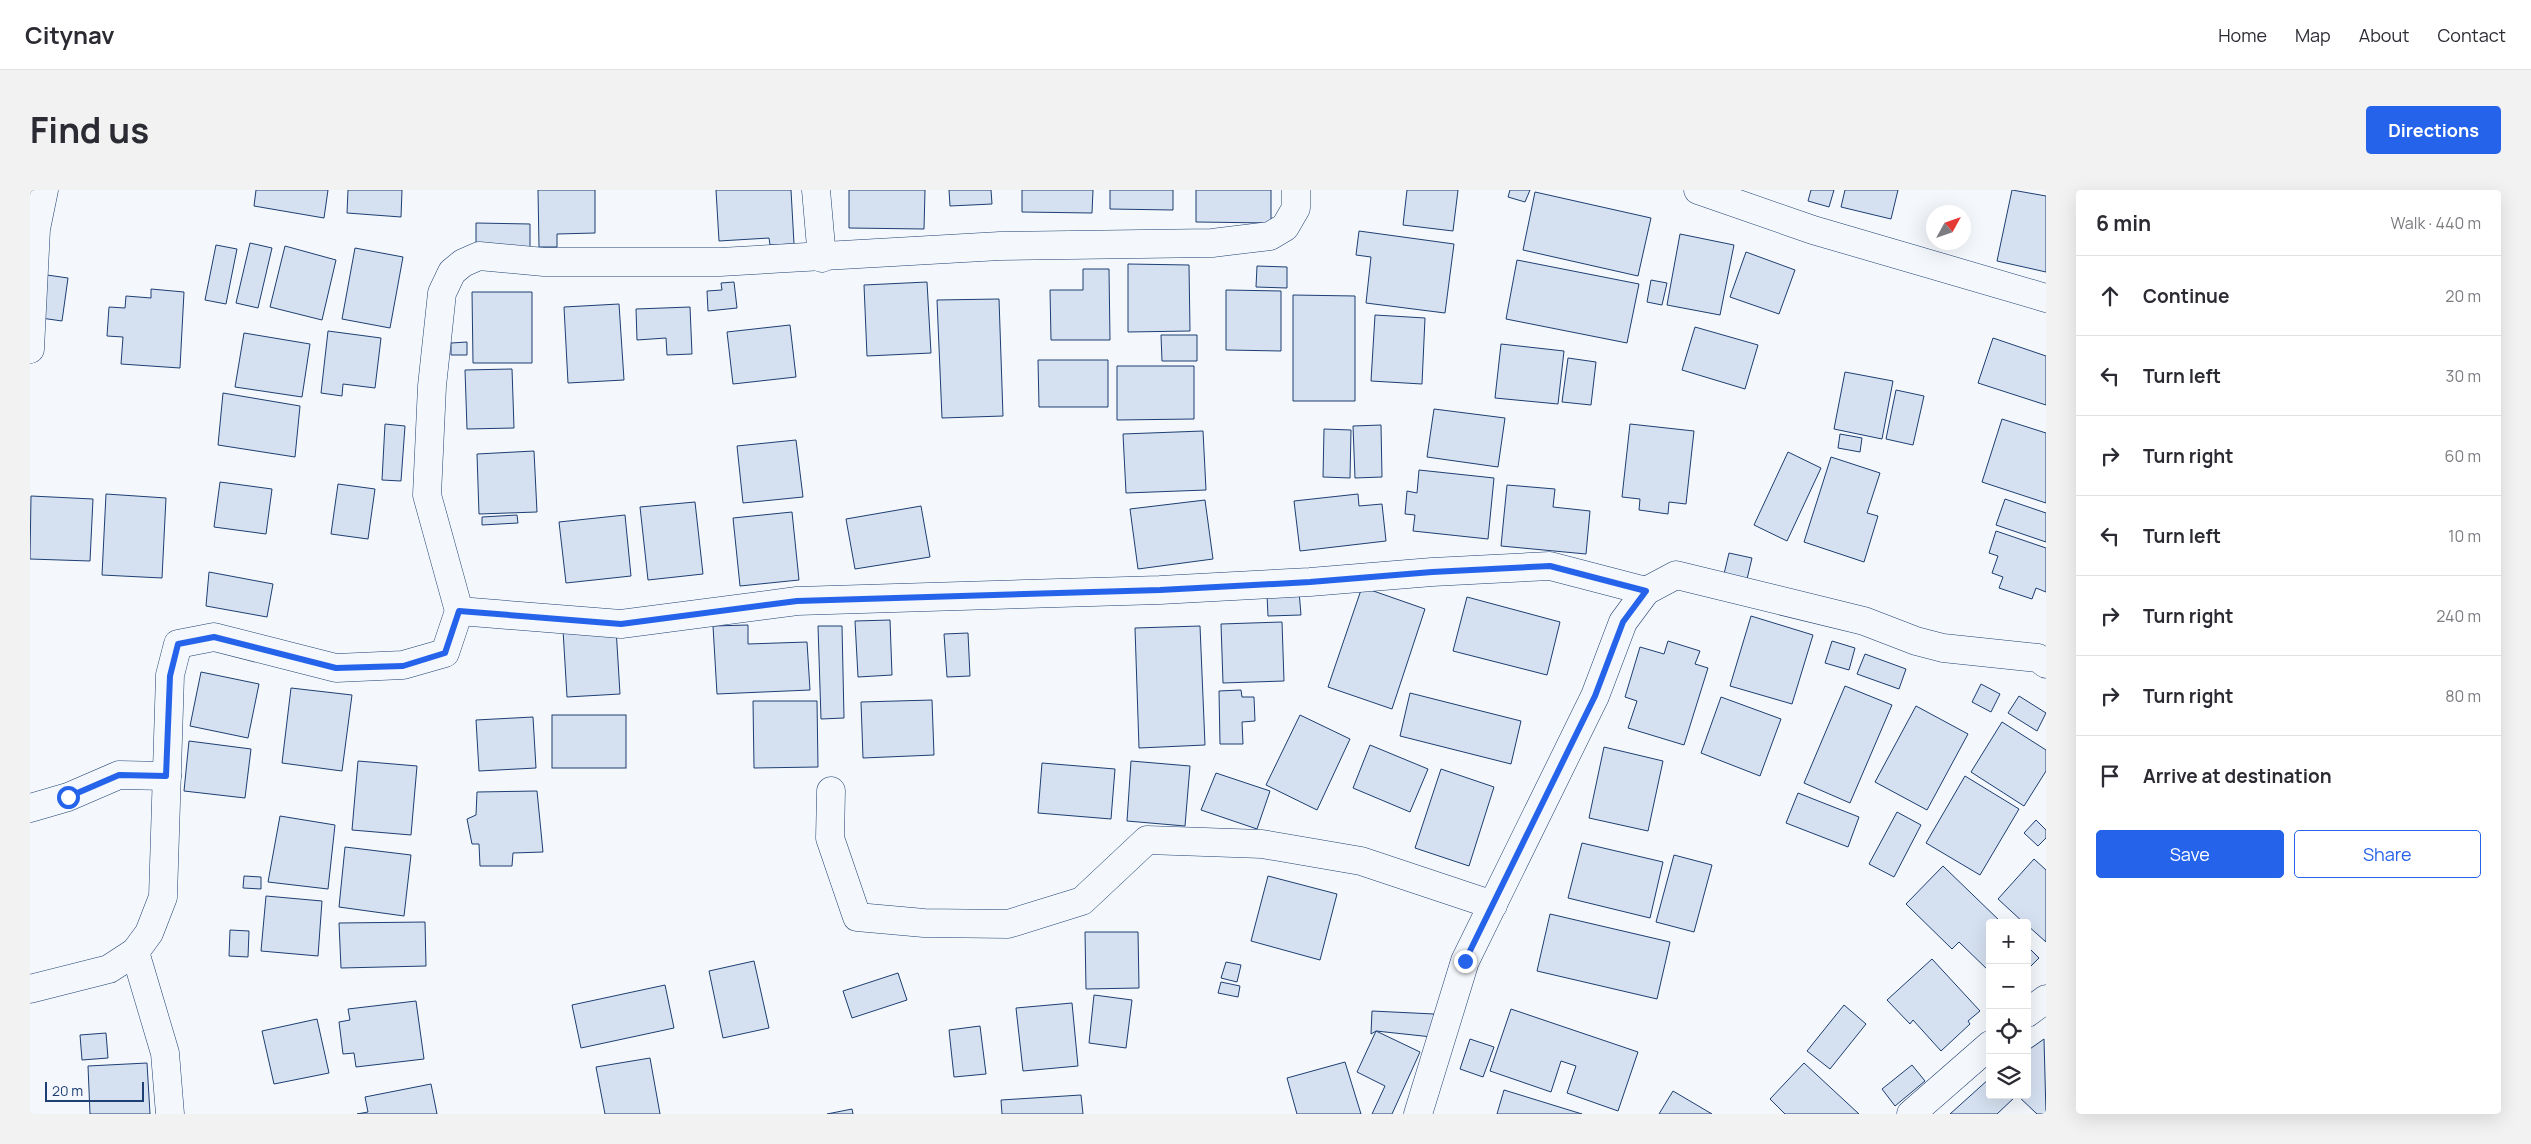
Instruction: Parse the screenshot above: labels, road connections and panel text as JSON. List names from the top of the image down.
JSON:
{
  "scale_bar": "20 m",
  "north": "top right",
  "page": {
    "header": "Citynav",
    "nav": [
      "Home",
      "Map",
      "About",
      "Contact"
    ],
    "title": "Find us",
    "buttons": [
      "Directions",
      ["Save", "Share"]
    ],
    "heading": ["6 min", "Walk · 440 m"],
    "list": [
      ["Continue", "20 m"],
      ["Turn left", "30 m"],
      ["Turn right", "60 m"],
      ["Turn left", "10 m"],
      ["Turn right", "240 m"],
      ["Turn right", "80 m"],
      "Arrive at destination"
    ],
    "map_buttons": ["+", "−"],
    "scale": "20 m"
  }
}
